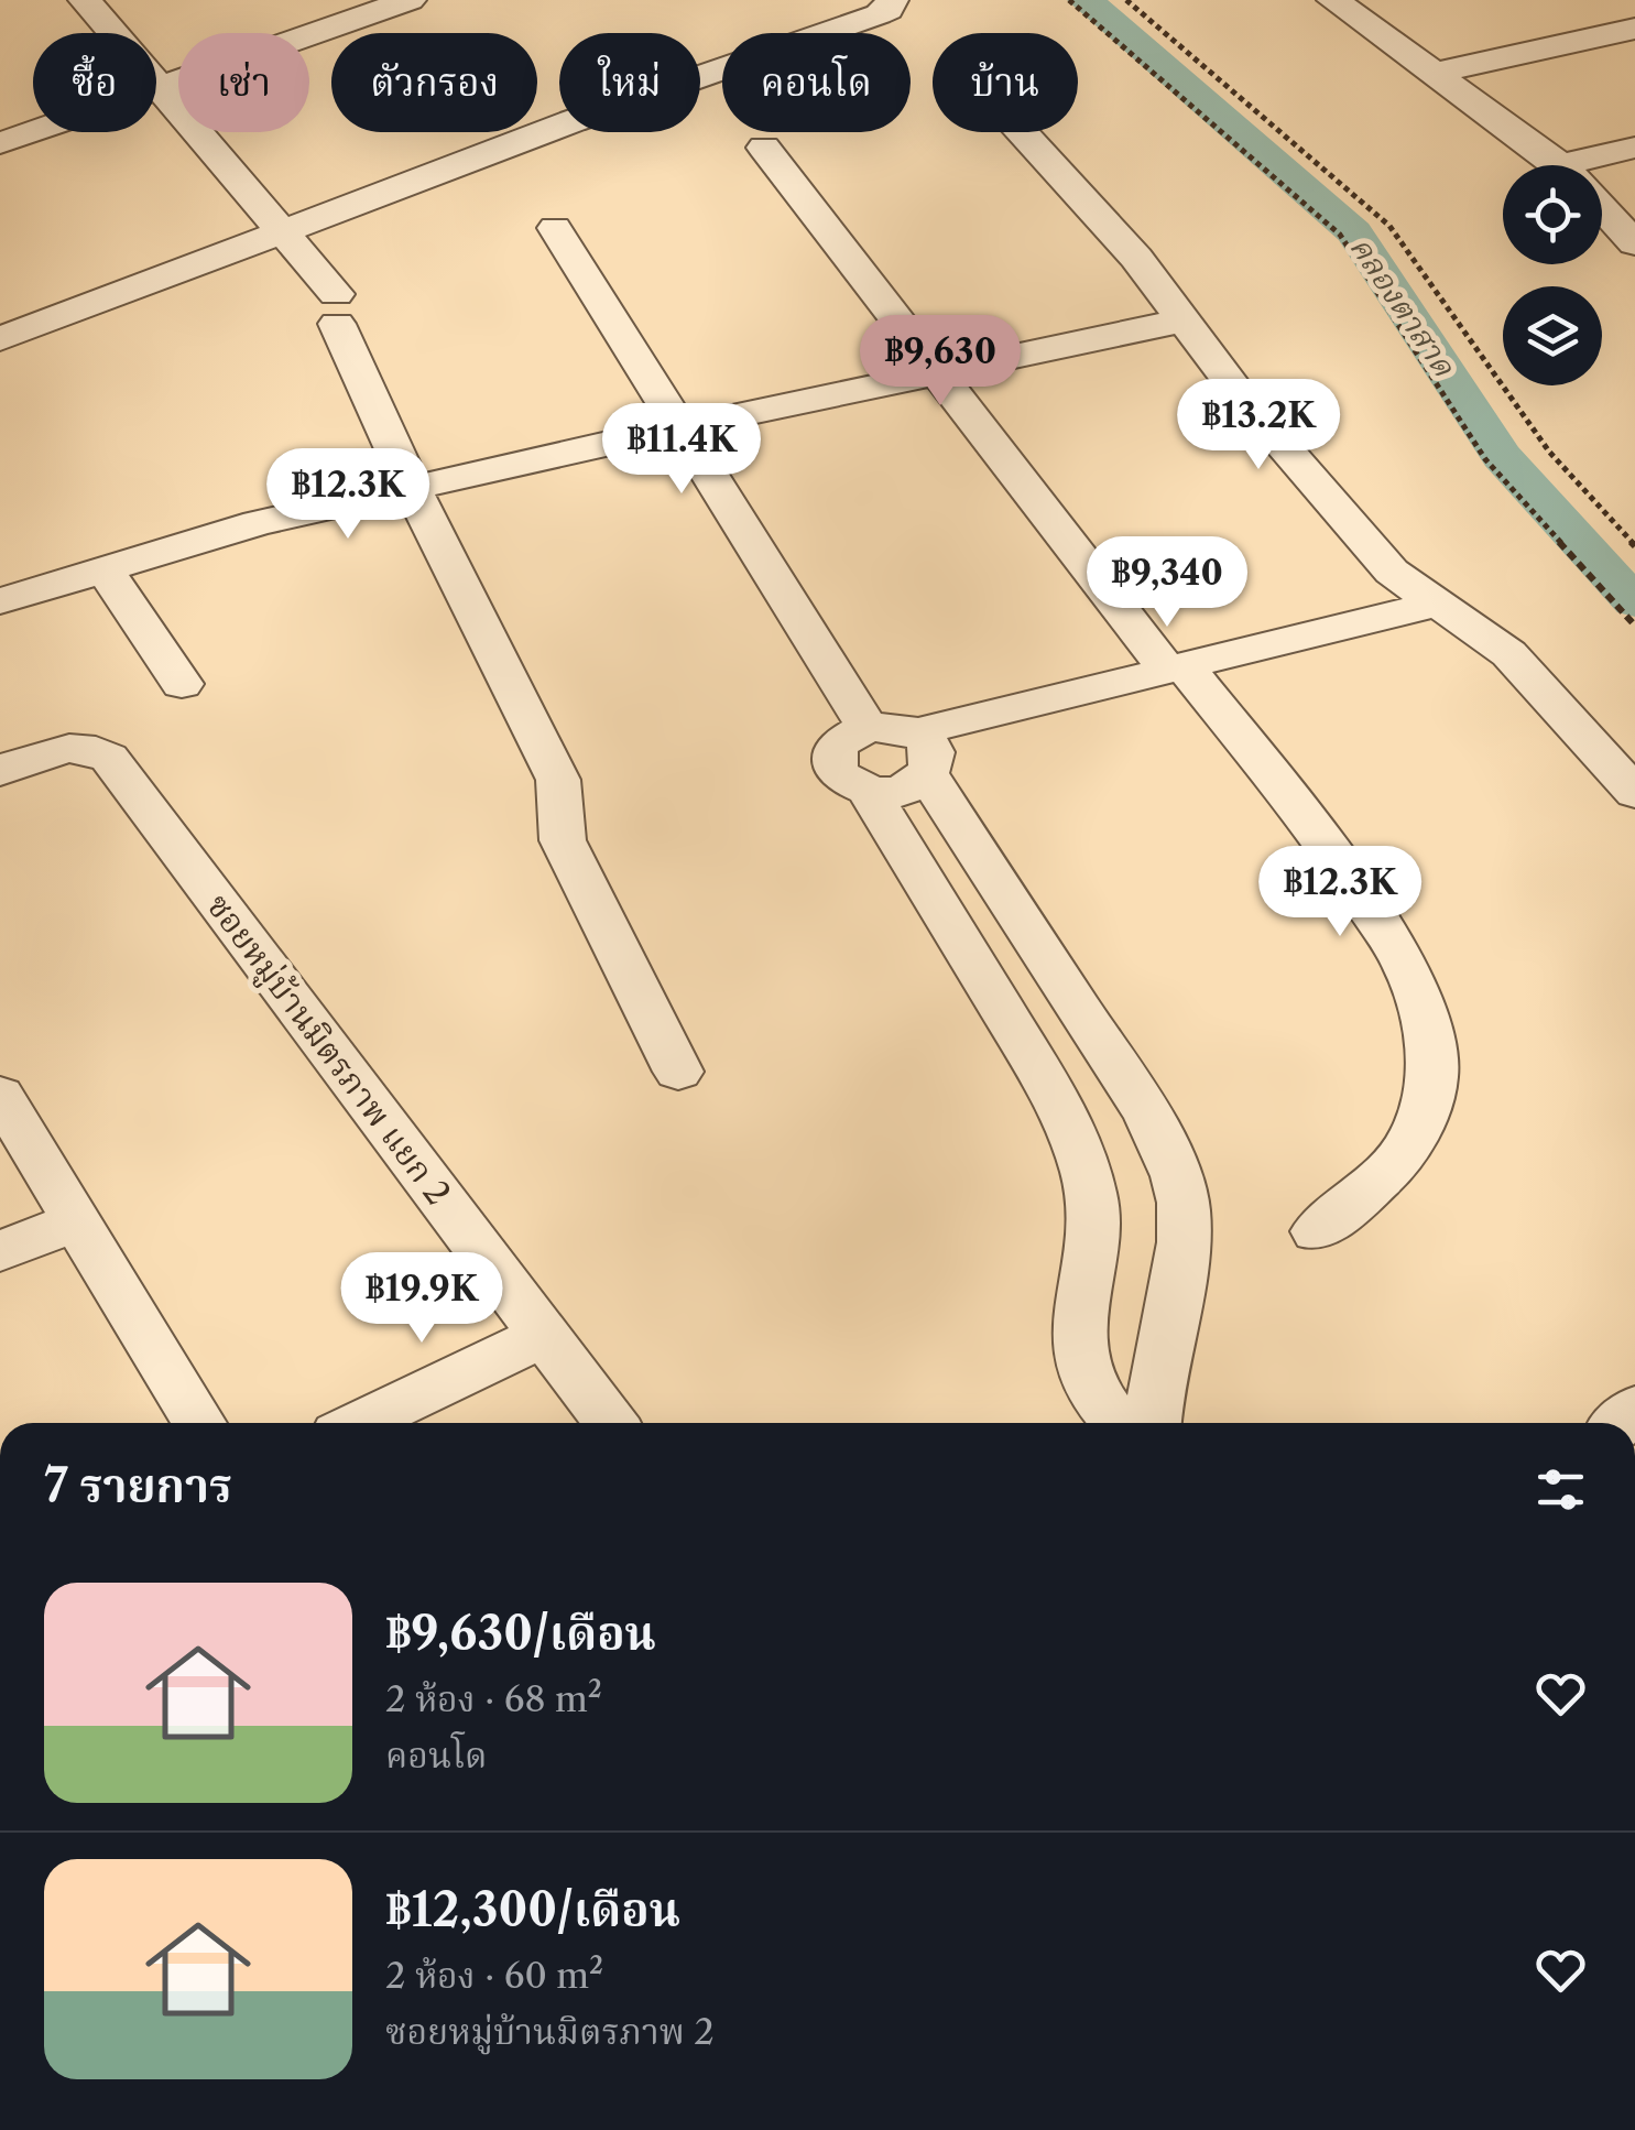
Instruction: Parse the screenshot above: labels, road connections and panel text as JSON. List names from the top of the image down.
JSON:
{
  "streets": {
    "street": ["ซอยหมู่บ้านมิตรภาพ แยก 2"]
  },
  "water": ["คลองตาสาด"],
  "page": {
    "chip": [
      "ซื้อ",
      "เช่า",
      "ตัวกรอง",
      "ใหม่",
      "คอนโด",
      "บ้าน"
    ],
    "price": [
      "฿9,630",
      "฿13.2K",
      "฿11.4K",
      "฿12.3K",
      "฿9,340",
      "฿12.3K",
      "฿19.9K"
    ],
    "heading": "7 รายการ",
    "list": [
      {
        "name": "฿9,630/เดือน",
        "note": "2 ห้อง · 68 m² · คอนโด"
      },
      {
        "name": "฿12,300/เดือน",
        "note": "2 ห้อง · 60 m² · ซอยหมู่บ้านมิตรภาพ 2"
      }
    ]
  }
}
